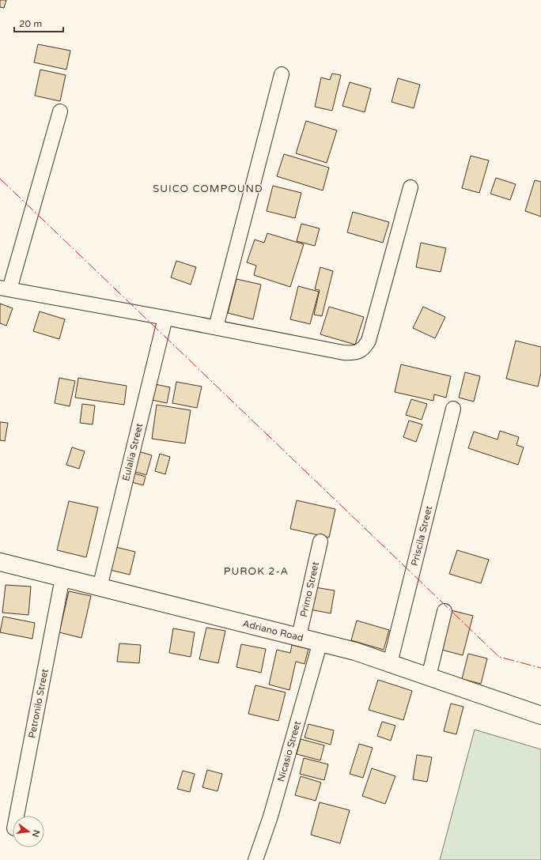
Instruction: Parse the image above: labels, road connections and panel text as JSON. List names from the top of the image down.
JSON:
{
  "streets": {
    "street": [
      "Eulalia Street",
      "Priscila Street",
      "Primo Street",
      "Adriano Road",
      "Petronilo Street",
      "Nicasio Street"
    ]
  },
  "crossings": [
    ["Eulalia Street", "Adriano Road"],
    ["Priscila Street", "Adriano Road"],
    ["Primo Street", "Adriano Road"],
    ["Adriano Road", "Petronilo Street"],
    ["Adriano Road", "Nicasio Street"]
  ],
  "districts": ["SUICO COMPOUND", "PUROK 2-A"],
  "scale_bar": "20 m",
  "north": "right"
}
